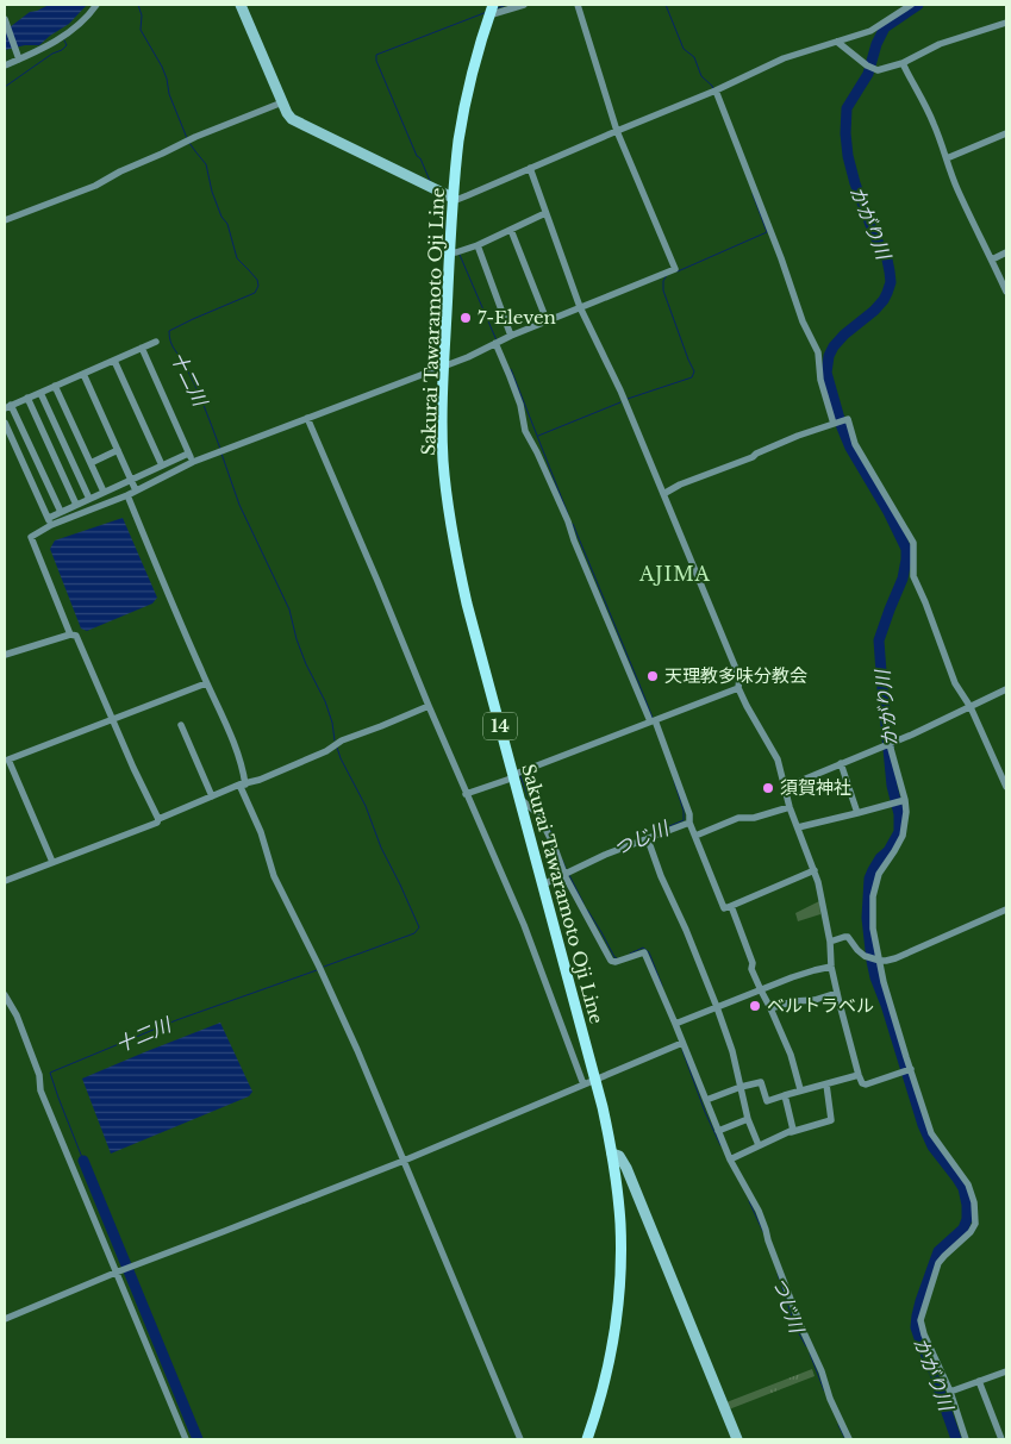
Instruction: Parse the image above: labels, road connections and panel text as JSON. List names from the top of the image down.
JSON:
{
  "streets": {
    "main road": ["Sakurai Tawaramoto Oji Line", "14"]
  },
  "districts": ["AJIMA"],
  "water": ["かがり川", "十二川", "つじ川"],
  "places": [
    "7-Eleven",
    "天理教多味分教会",
    "須賀神社",
    "ベルトラベル"
  ]
}
